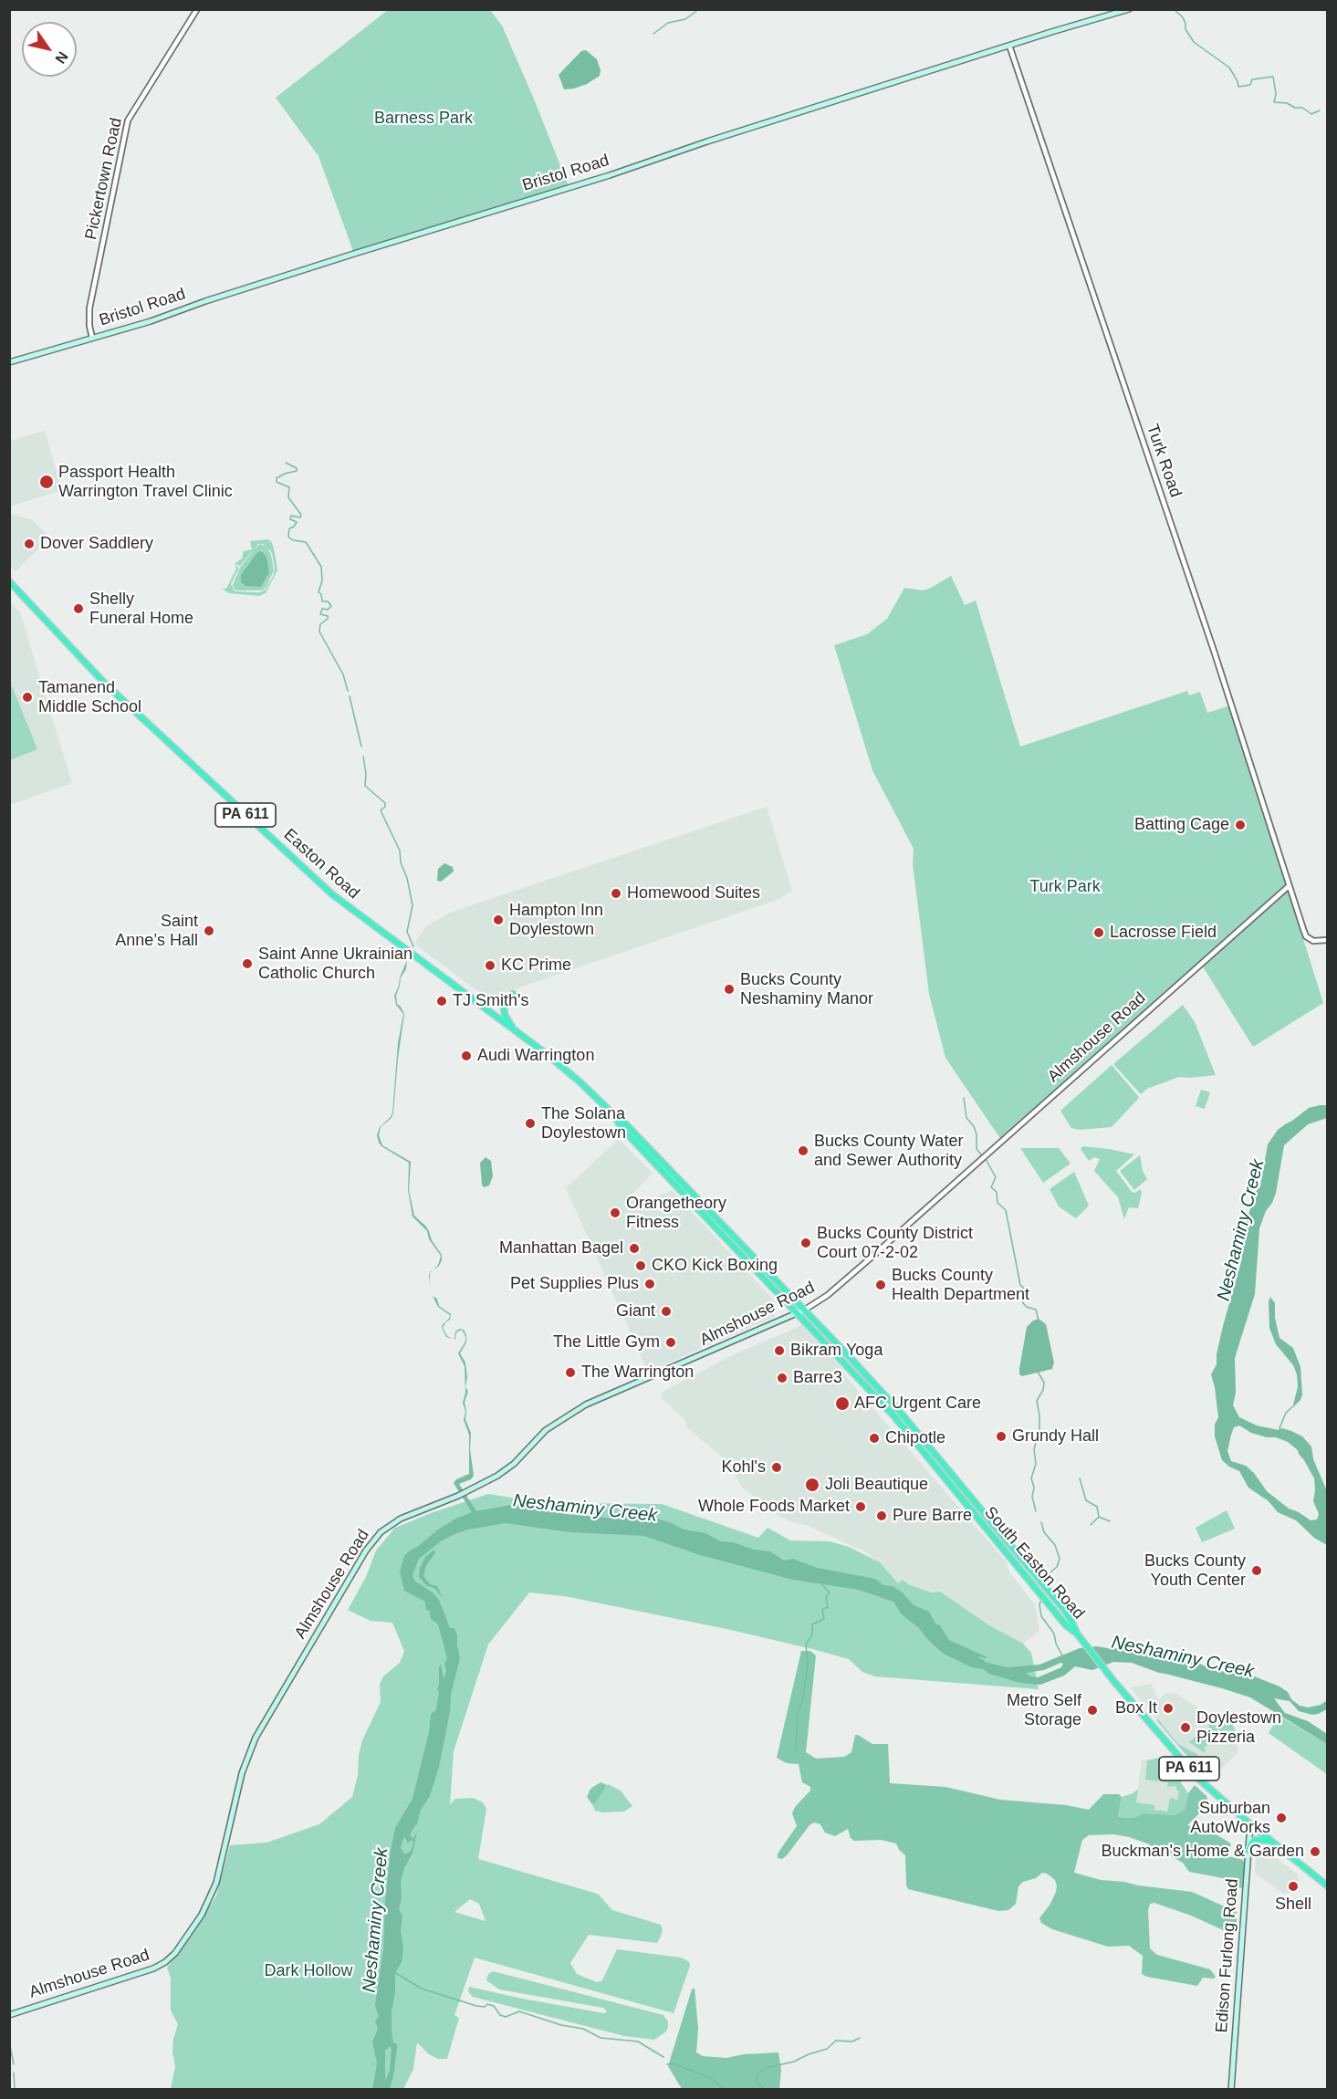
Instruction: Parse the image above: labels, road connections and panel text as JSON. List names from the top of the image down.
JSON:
{
  "streets": {
    "highway": ["PA 611", "Easton Road", "South Easton Road"],
    "main road": ["Bristol Road", "Almshouse Road", "Edison Furlong Road"],
    "street": ["Pickertown Road", "Turk Road"]
  },
  "crossings": [
    ["Bristol Road", "Pickertown Road"],
    ["Bristol Road", "Turk Road"],
    ["Turk Road", "Almshouse Road"],
    ["Easton Road", "Almshouse Road"],
    ["Easton Road", "South Easton Road"],
    ["Almshouse Road", "South Easton Road"],
    ["South Easton Road", "Edison Furlong Road"]
  ],
  "water": ["Neshaminy Creek"],
  "parks": ["Barness Park", "Turk Park", "Dark Hollow"],
  "places": [
    "Passport Health Warrington Travel Clinic",
    "Dover Saddlery",
    "Shelly Funeral Home",
    "Tamanend Middle School",
    "Batting Cage",
    "Homewood Suites",
    "Hampton Inn Doylestown",
    "Saint Anne’s Hall",
    "Lacrosse Field",
    "Saint Anne Ukrainian Catholic Church",
    "KC Prime",
    "Bucks County Neshaminy Manor",
    "TJ Smith's",
    "Audi Warrington",
    "The Solana Doylestown",
    "Bucks County Water and Sewer Authority",
    "Orangetheory Fitness",
    "Bucks County District Court 07-2-02",
    "Manhattan Bagel",
    "CKO Kick Boxing",
    "Pet Supplies Plus",
    "Bucks County Health Department",
    "Giant",
    "The Little Gym",
    "Bikram Yoga",
    "The Warrington",
    "Barre3",
    "AFC Urgent Care",
    "Grundy Hall",
    "Chipotle",
    "Kohl's",
    "Joli Beautique",
    "Whole Foods Market",
    "Pure Barre",
    "Bucks County Youth Center",
    "Box It",
    "Metro Self Storage",
    "Doylestown Pizzeria",
    "Suburban AutoWorks",
    "Buckman's Home & Garden",
    "Shell"
  ],
  "north": "bottom right"
}
